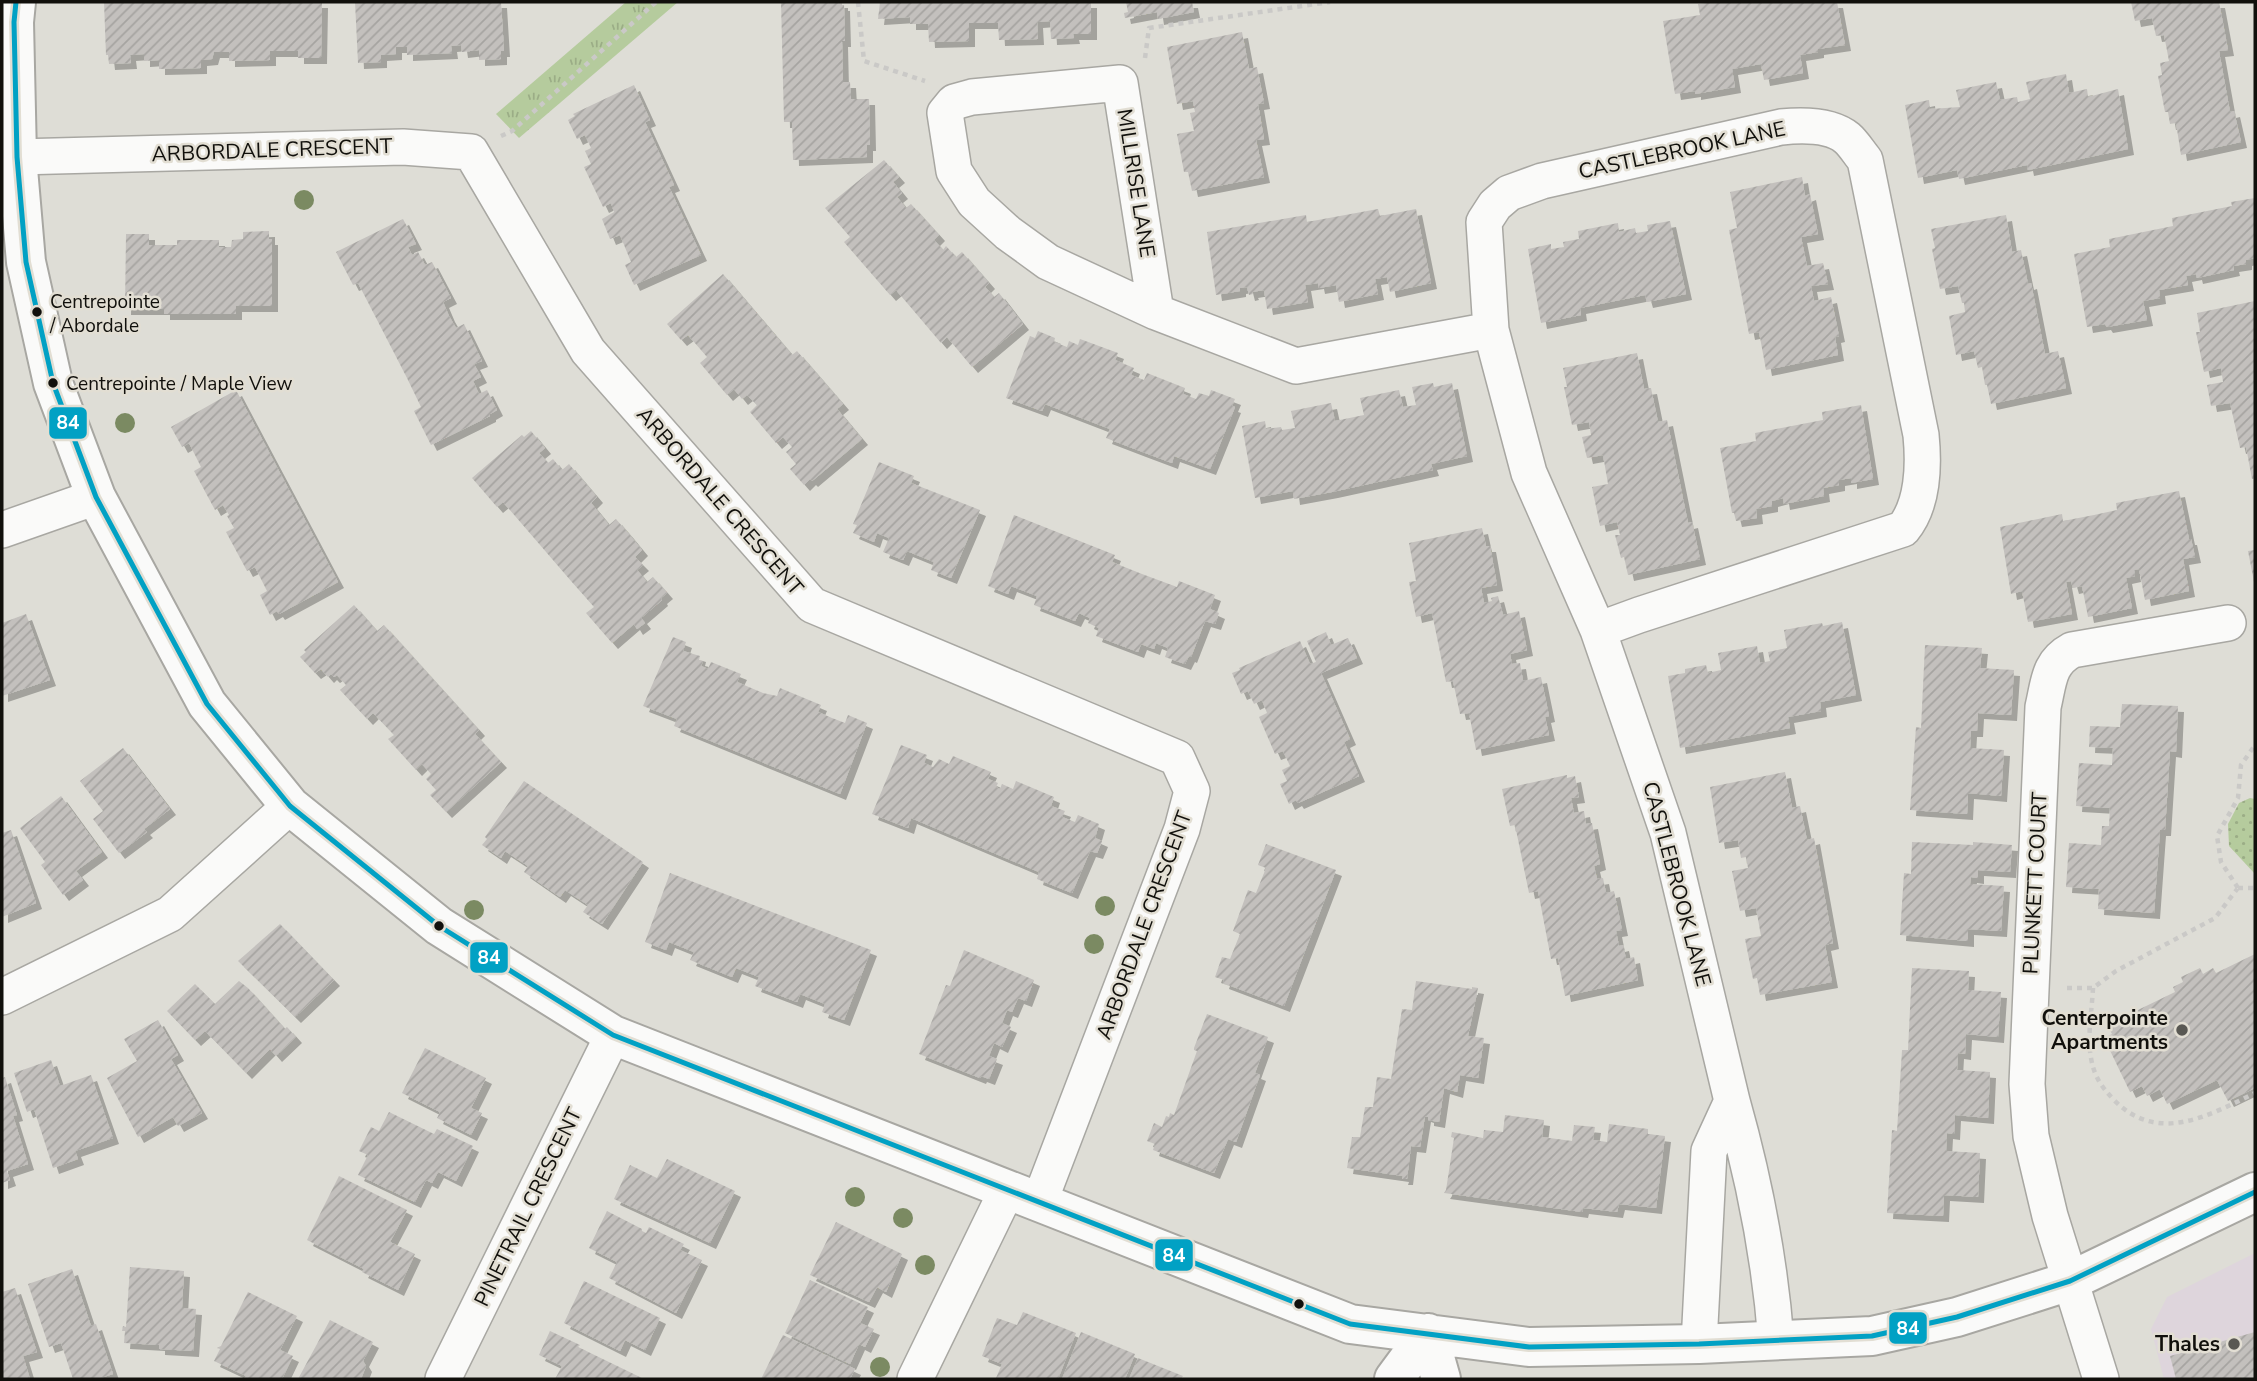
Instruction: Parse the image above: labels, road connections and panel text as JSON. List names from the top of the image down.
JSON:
{
  "streets": {
    "street": [
      "ARBORDALE CRESCENT",
      "CASTLEBROOK LANE",
      "MILLRISE LANE",
      "PLUNKETT COURT",
      "PINETRAIL CRESCENT"
    ]
  },
  "crossings": [
    ["CASTLEBROOK LANE", "MILLRISE LANE"]
  ],
  "places": [
    "Centrepointe / Abordale",
    "Centrepointe / Maple View",
    "Centerpointe Apartments",
    "Thales"
  ],
  "lines": ["transit line 84"]
}
